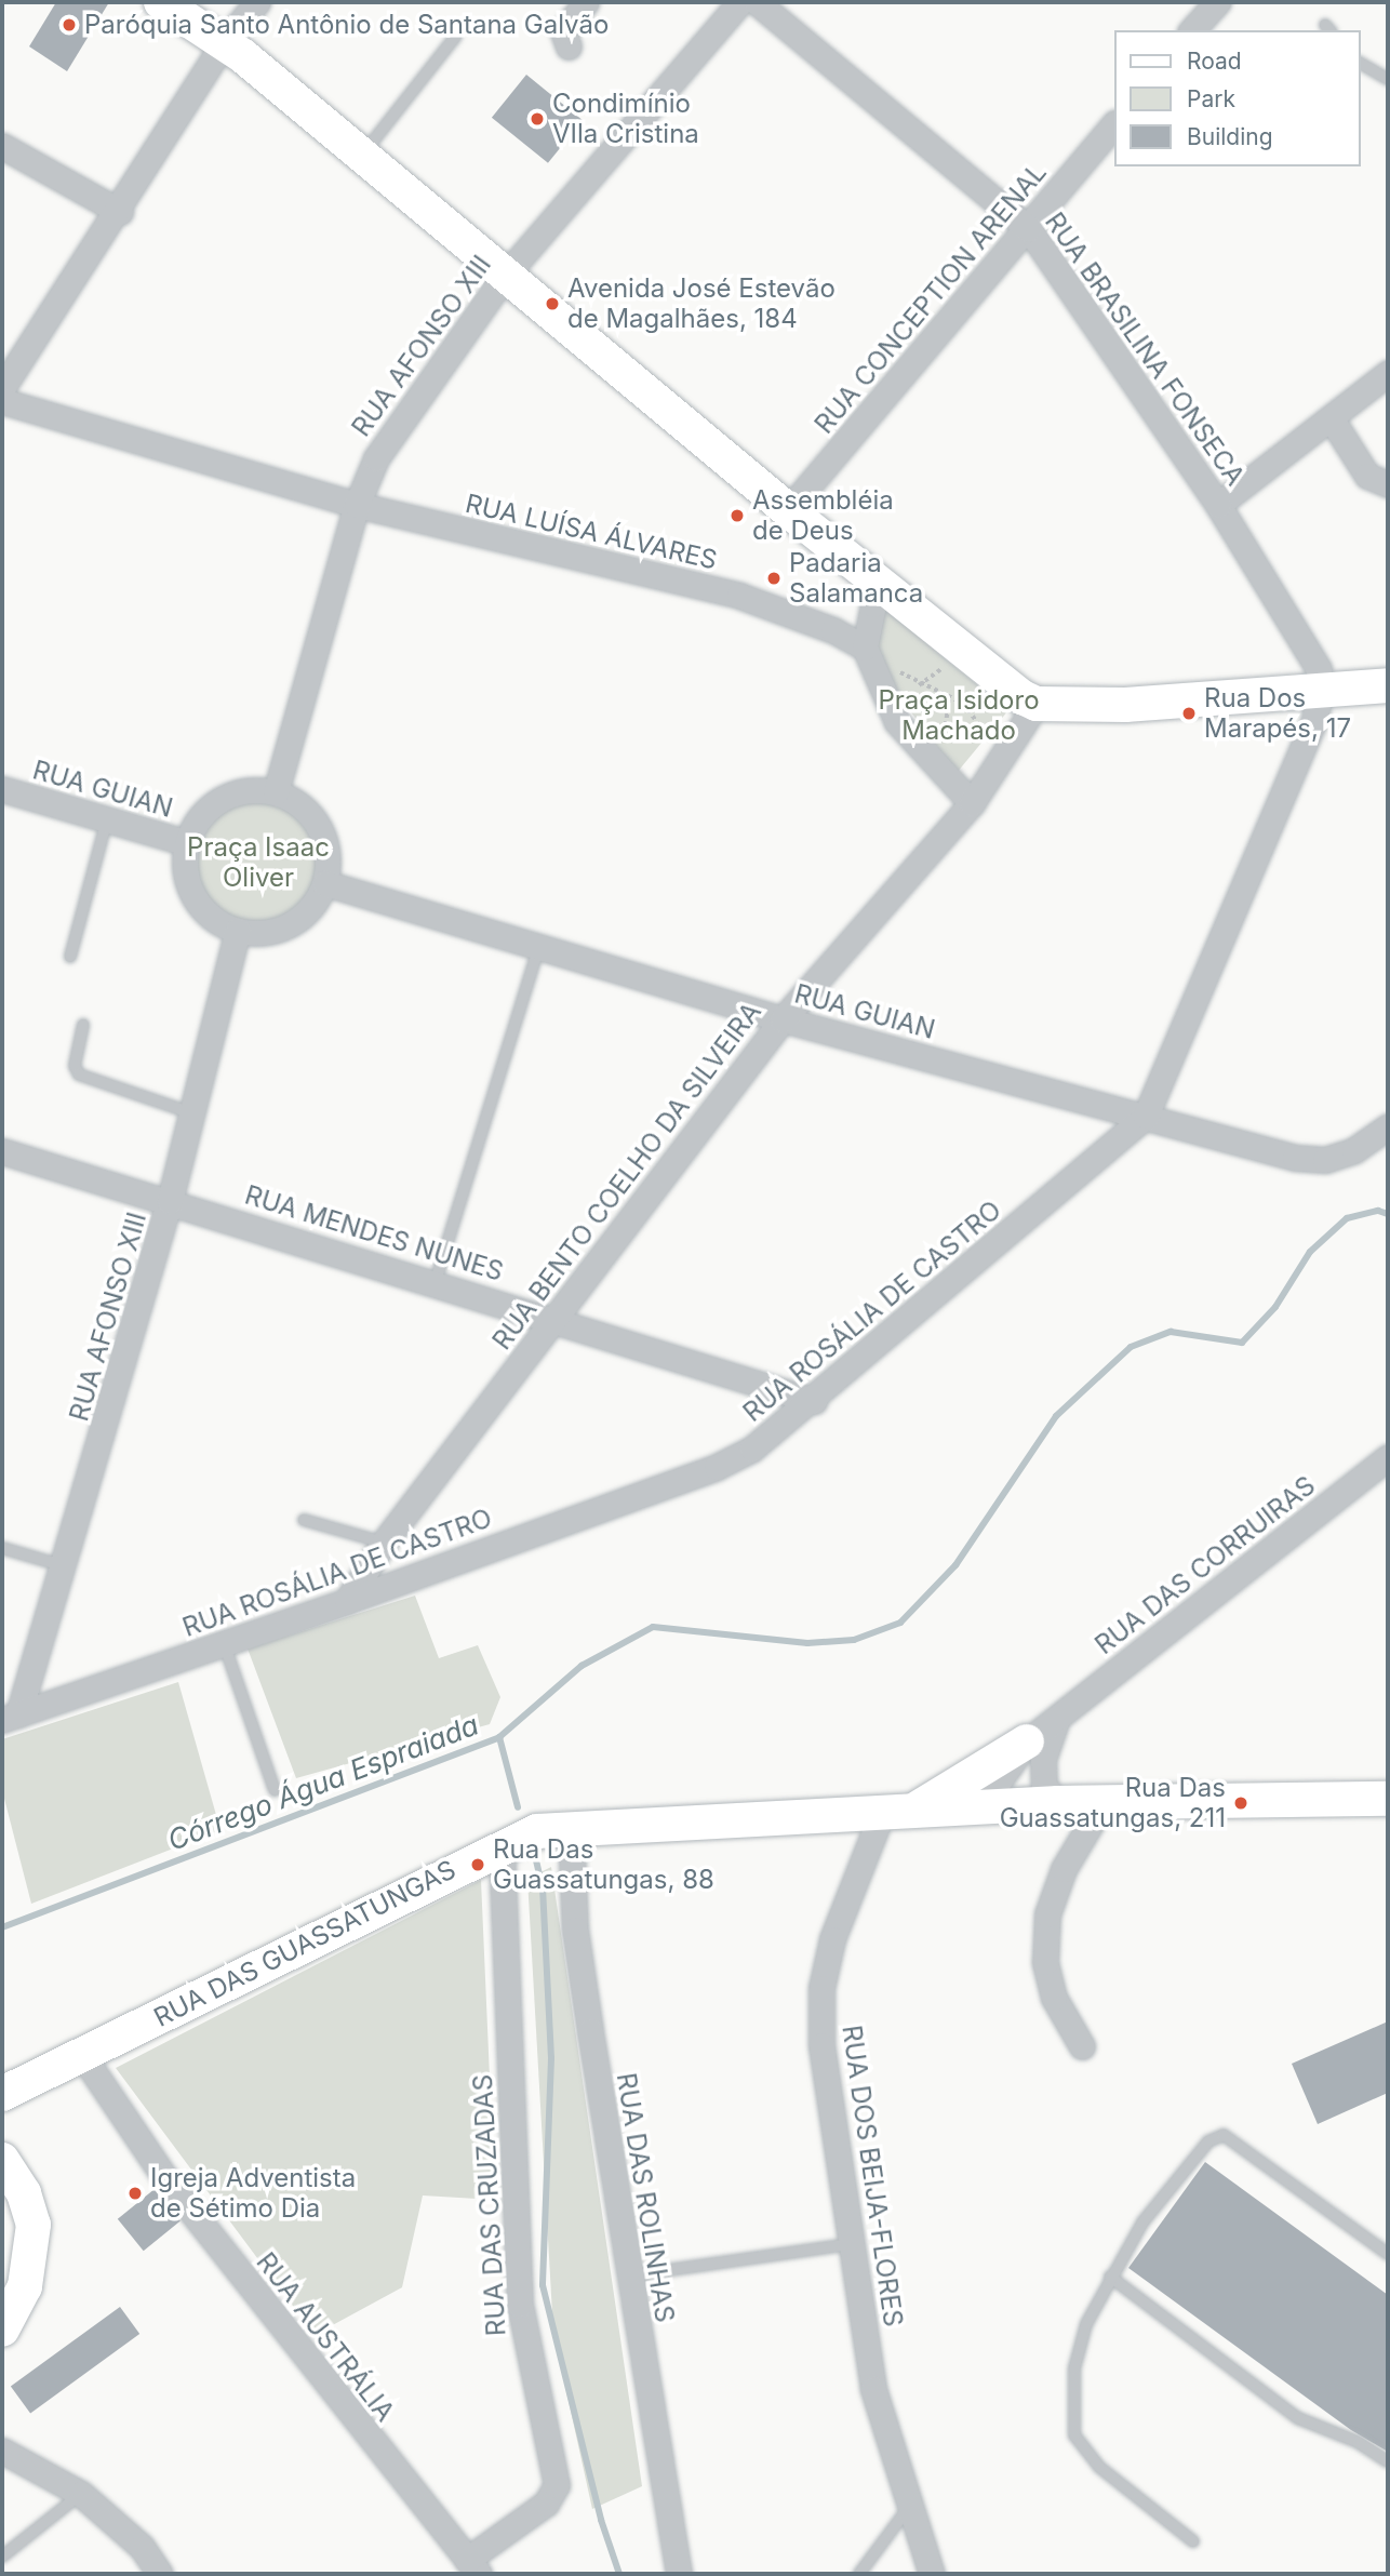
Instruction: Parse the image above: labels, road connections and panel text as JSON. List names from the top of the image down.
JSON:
{
  "streets": {
    "street": [
      "RUA CONCEPTION ARENAL",
      "RUA AFONSO XIII",
      "RUA BRASILINA FONSECA",
      "RUA LUÍSA ÁLVARES",
      "RUA GUIAN",
      "RUA BENTO COELHO DA SILVEIRA",
      "RUA MENDES NUNES",
      "RUA ROSÁLIA DE CASTRO",
      "RUA DAS CORRUIRAS",
      "RUA DAS GUASSATUNGAS",
      "RUA DOS BEIJA-FLORES",
      "RUA DAS ROLINHAS",
      "RUA DAS CRUZADAS",
      "RUA AUSTRÁLIA"
    ]
  },
  "crossings": [
    ["RUA CONCEPTION ARENAL", "RUA BRASILINA FONSECA"],
    ["RUA AFONSO XIII", "RUA LUÍSA ÁLVARES"],
    ["RUA AFONSO XIII", "RUA GUIAN"],
    ["RUA AFONSO XIII", "RUA MENDES NUNES"],
    ["RUA AFONSO XIII", "RUA ROSÁLIA DE CASTRO"],
    ["RUA BRASILINA FONSECA", "RUA ROSÁLIA DE CASTRO"],
    ["RUA GUIAN", "RUA BENTO COELHO DA SILVEIRA"],
    ["RUA GUIAN", "RUA ROSÁLIA DE CASTRO"],
    ["RUA BENTO COELHO DA SILVEIRA", "RUA MENDES NUNES"],
    ["RUA BENTO COELHO DA SILVEIRA", "RUA ROSÁLIA DE CASTRO"],
    ["RUA MENDES NUNES", "RUA ROSÁLIA DE CASTRO"],
    ["RUA DAS CORRUIRAS", "RUA DAS GUASSATUNGAS"],
    ["RUA DAS GUASSATUNGAS", "RUA DOS BEIJA-FLORES"],
    ["RUA DAS GUASSATUNGAS", "RUA DAS ROLINHAS"],
    ["RUA DAS GUASSATUNGAS", "RUA DAS CRUZADAS"],
    ["RUA DAS GUASSATUNGAS", "RUA AUSTRÁLIA"],
    ["RUA DAS CRUZADAS", "RUA AUSTRÁLIA"]
  ],
  "water": ["Córrego Água Espraiada"],
  "parks": ["Praça Isidoro Machado", "Praça Isaac Oliver"],
  "places": [
    "Paróquia Santo Antônio de Santana Galvão",
    "Condimínio VIla Cristina",
    "Avenida José Estevão de Magalhães, 184",
    "Assembléia de Deus",
    "Padaria Salamanca",
    "Rua Dos Marapés, 17",
    "Rua Das Guassatungas, 211",
    "Rua Das Guassatungas, 88",
    "Igreja Adventista de Sétimo Dia"
  ],
  "legend": ["Road", "Park", "Building"]
}
